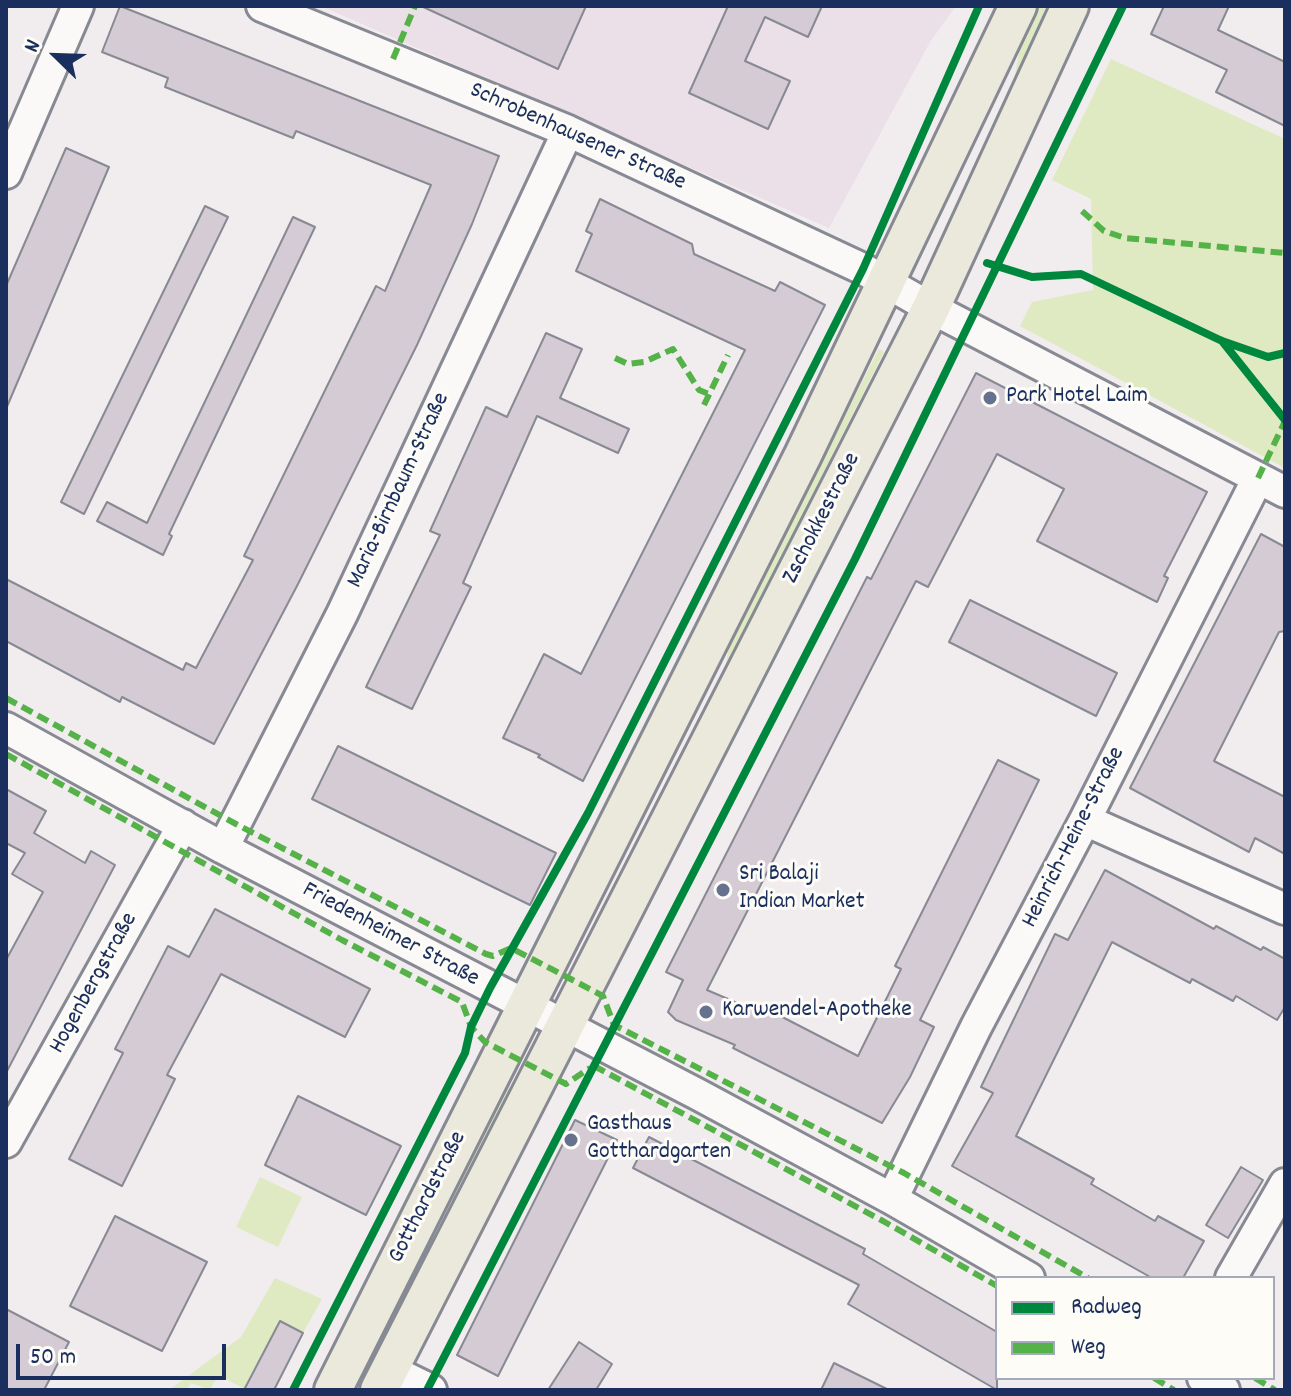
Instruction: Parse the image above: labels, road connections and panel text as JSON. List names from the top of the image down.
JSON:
{
  "streets": {
    "main road": ["Zschokkestraße", "Gotthardstraße"],
    "street": [
      "Schrobenhausener Straße",
      "Maria-Birnbaum-Straße",
      "Heinrich-Heine-Straße",
      "Friedenheimer Straße",
      "Hogenbergstraße"
    ]
  },
  "crossings": [
    ["Schrobenhausener Straße", "Maria-Birnbaum-Straße"],
    ["Schrobenhausener Straße", "Zschokkestraße"],
    ["Schrobenhausener Straße", "Heinrich-Heine-Straße"],
    ["Maria-Birnbaum-Straße", "Friedenheimer Straße"],
    ["Zschokkestraße", "Friedenheimer Straße"],
    ["Zschokkestraße", "Gotthardstraße"],
    ["Heinrich-Heine-Straße", "Friedenheimer Straße"],
    ["Friedenheimer Straße", "Hogenbergstraße"],
    ["Friedenheimer Straße", "Gotthardstraße"]
  ],
  "places": [
    "Park Hotel Laim",
    "Sri Balaji Indian Market",
    "Karwendel-Apotheke",
    "Gasthaus Gotthardgarten"
  ],
  "legend": ["Radweg", "Weg"],
  "scale_bar": "50 m",
  "north": "top left"
}
